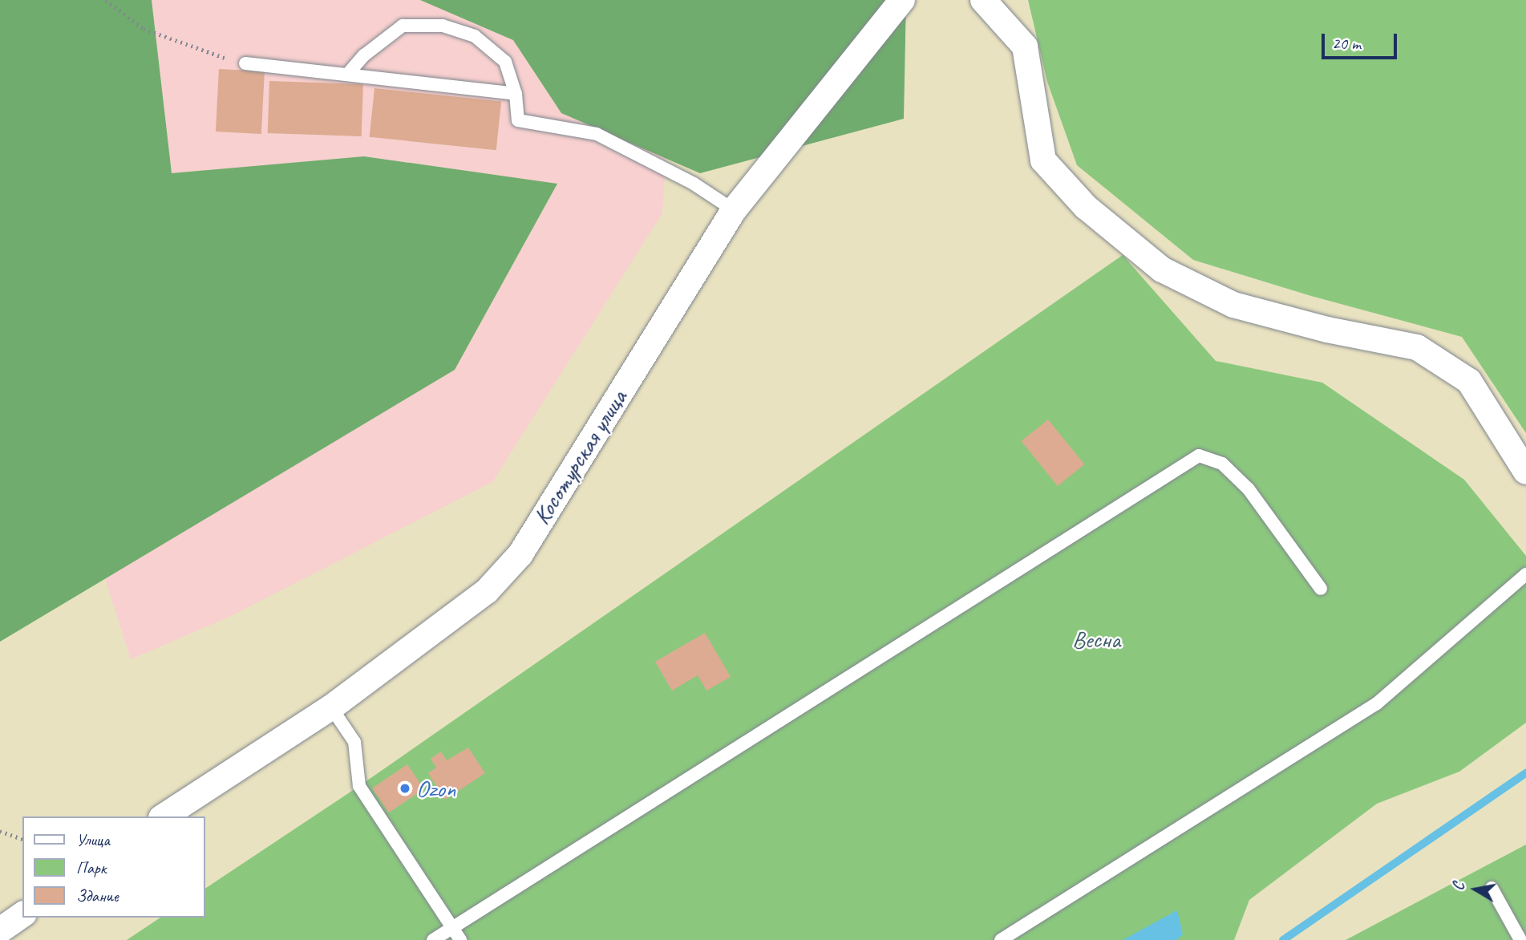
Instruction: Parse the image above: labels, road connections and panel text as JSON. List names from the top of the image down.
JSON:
{
  "streets": {
    "street": ["Косотурская улица"]
  },
  "parks": ["Весна"],
  "places": ["Ozon"],
  "legend": ["Улица", "Парк", "Здание"],
  "scale_bar": "20 m",
  "north": "left"
}
